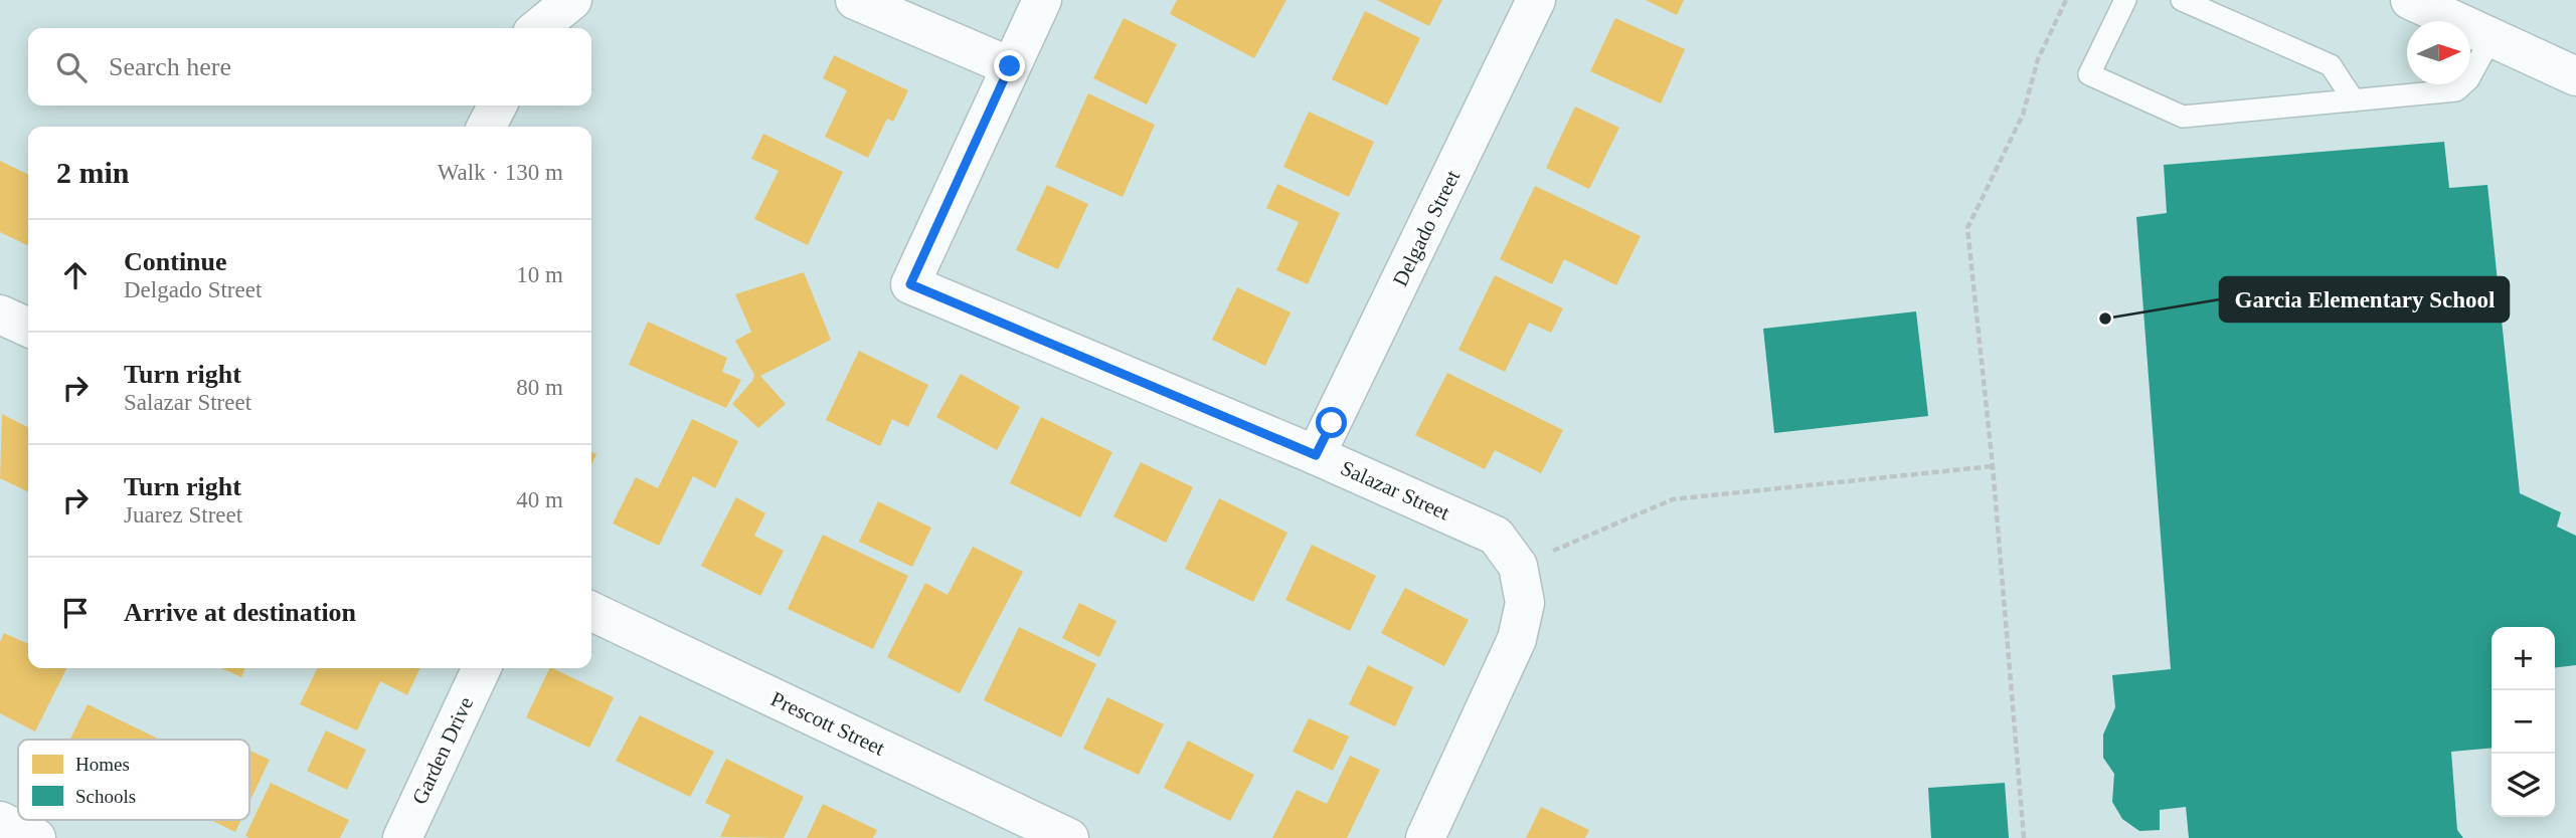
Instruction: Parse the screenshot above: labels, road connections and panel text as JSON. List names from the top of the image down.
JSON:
{
  "streets": {
    "street": [
      "Delgado Street",
      "Salazar Street",
      "Prescott Street",
      "Garden Drive"
    ]
  },
  "crossings": [
    ["Delgado Street", "Salazar Street"]
  ],
  "places": ["Garcia Elementary School"],
  "legend": ["Homes", "Schools"],
  "north": "right",
  "page": {
    "search": "Search here",
    "heading": ["2 min", "Walk · 130 m"],
    "list": [
      ["Continue", "Delgado Street", "10 m"],
      ["Turn right", "Salazar Street", "80 m"],
      ["Turn right", "Juarez Street", "40 m"],
      "Arrive at destination"
    ],
    "map_buttons": ["+", "−"]
  }
}
